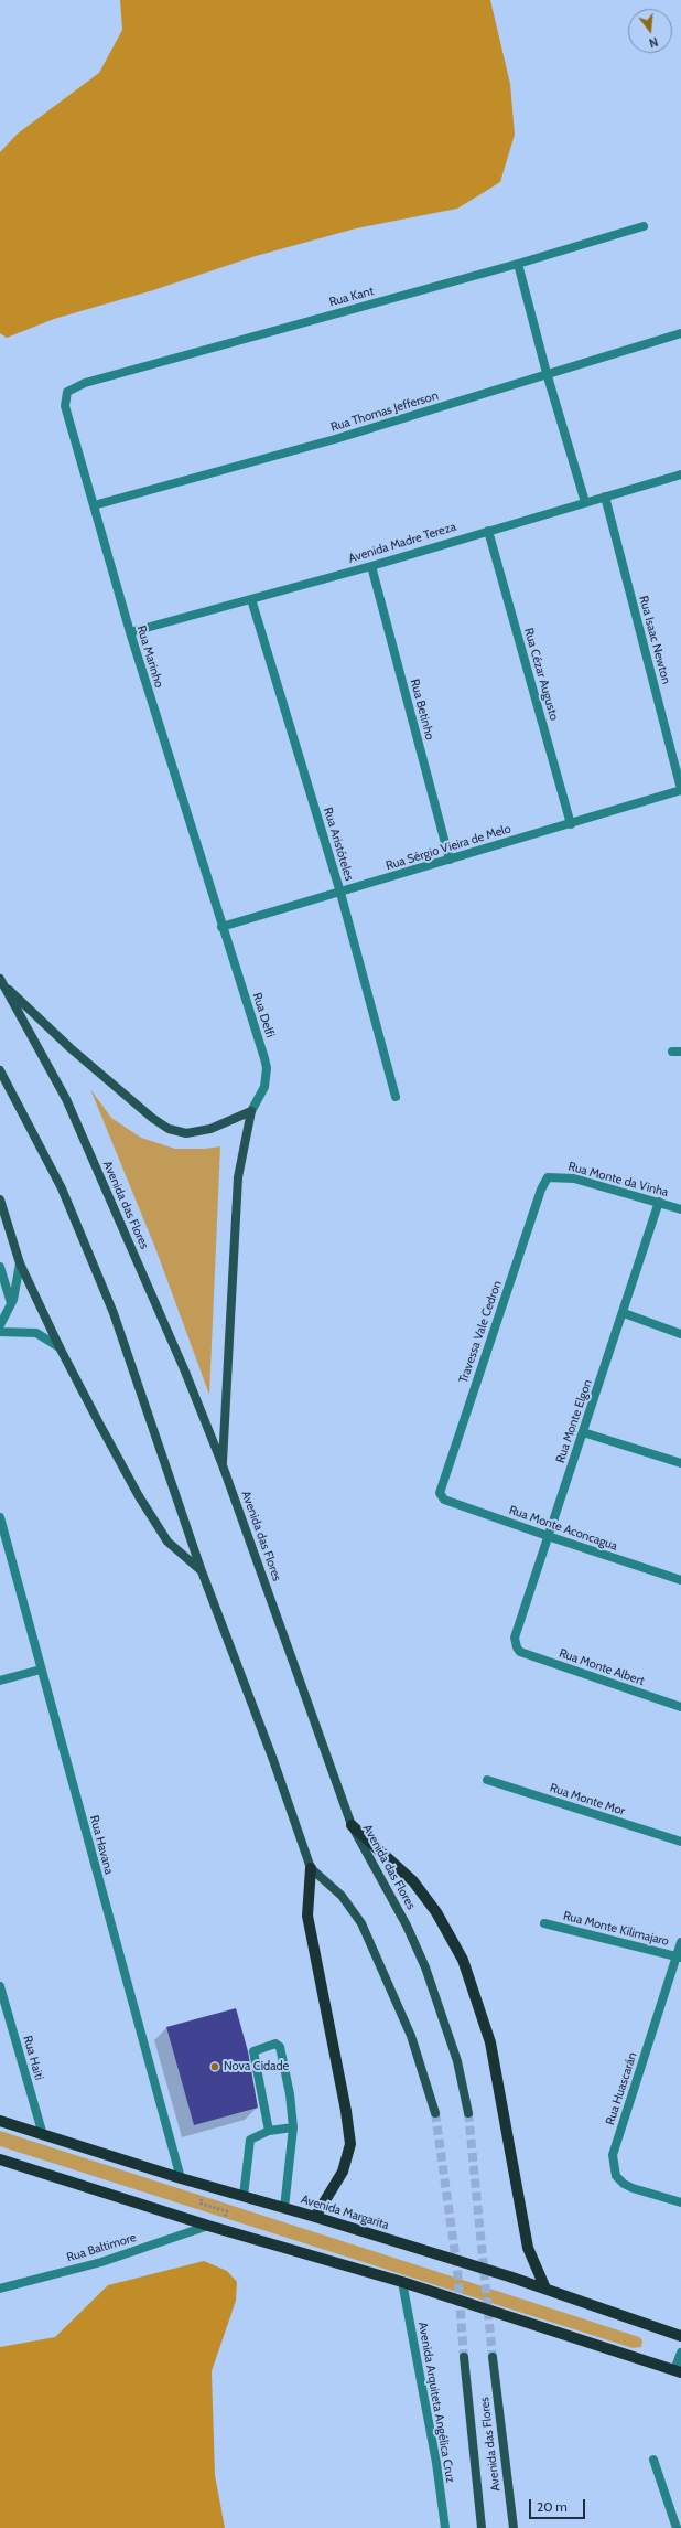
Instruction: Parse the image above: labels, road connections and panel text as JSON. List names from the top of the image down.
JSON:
{
  "streets": {
    "main road": ["Avenida das Flores", "Avenida Margarita"],
    "street": [
      "Rua Kant",
      "Rua Thomas Jefferson",
      "Avenida Madre Tereza",
      "Rua Isaac Newton",
      "Rua Marinho",
      "Rua Cézar Augusto",
      "Rua Betinho",
      "Rua Aristóteles",
      "Rua Sérgio Vieira de Melo",
      "Rua Delfi",
      "Rua Monte da Vinha",
      "Travessa Vale Cedron",
      "Rua Monte Elgon",
      "Rua Monte Aconcagua",
      "Rua Monte Albert",
      "Rua Monte Mor",
      "Rua Havana",
      "Rua Monte Kilimajaro",
      "Rua Haiti",
      "Rua Huascarán",
      "Rua Baltimore",
      "Avenida Arquiteta Angélica Cruz"
    ]
  },
  "crossings": [
    ["Rua Kant", "Rua Marinho"],
    ["Rua Thomas Jefferson", "Rua Marinho"],
    ["Avenida Madre Tereza", "Rua Isaac Newton"],
    ["Avenida Madre Tereza", "Rua Marinho"],
    ["Avenida Madre Tereza", "Rua Cézar Augusto"],
    ["Avenida Madre Tereza", "Rua Betinho"],
    ["Avenida Madre Tereza", "Rua Aristóteles"],
    ["Rua Isaac Newton", "Rua Sérgio Vieira de Melo"],
    ["Rua Marinho", "Rua Sérgio Vieira de Melo"],
    ["Rua Marinho", "Rua Delfi"],
    ["Rua Cézar Augusto", "Rua Sérgio Vieira de Melo"],
    ["Rua Betinho", "Rua Sérgio Vieira de Melo"],
    ["Rua Aristóteles", "Rua Sérgio Vieira de Melo"],
    ["Rua Sérgio Vieira de Melo", "Rua Delfi"],
    ["Rua Monte da Vinha", "Travessa Vale Cedron"],
    ["Rua Monte da Vinha", "Rua Monte Elgon"],
    ["Travessa Vale Cedron", "Rua Monte Aconcagua"],
    ["Rua Monte Elgon", "Rua Monte Aconcagua"],
    ["Rua Monte Elgon", "Rua Monte Albert"],
    ["Rua Havana", "Avenida Margarita"],
    ["Rua Monte Kilimajaro", "Rua Huascarán"],
    ["Rua Haiti", "Avenida Margarita"]
  ],
  "places": ["Nova Cidade"],
  "scale_bar": "20 m",
  "north": "bottom"
}
